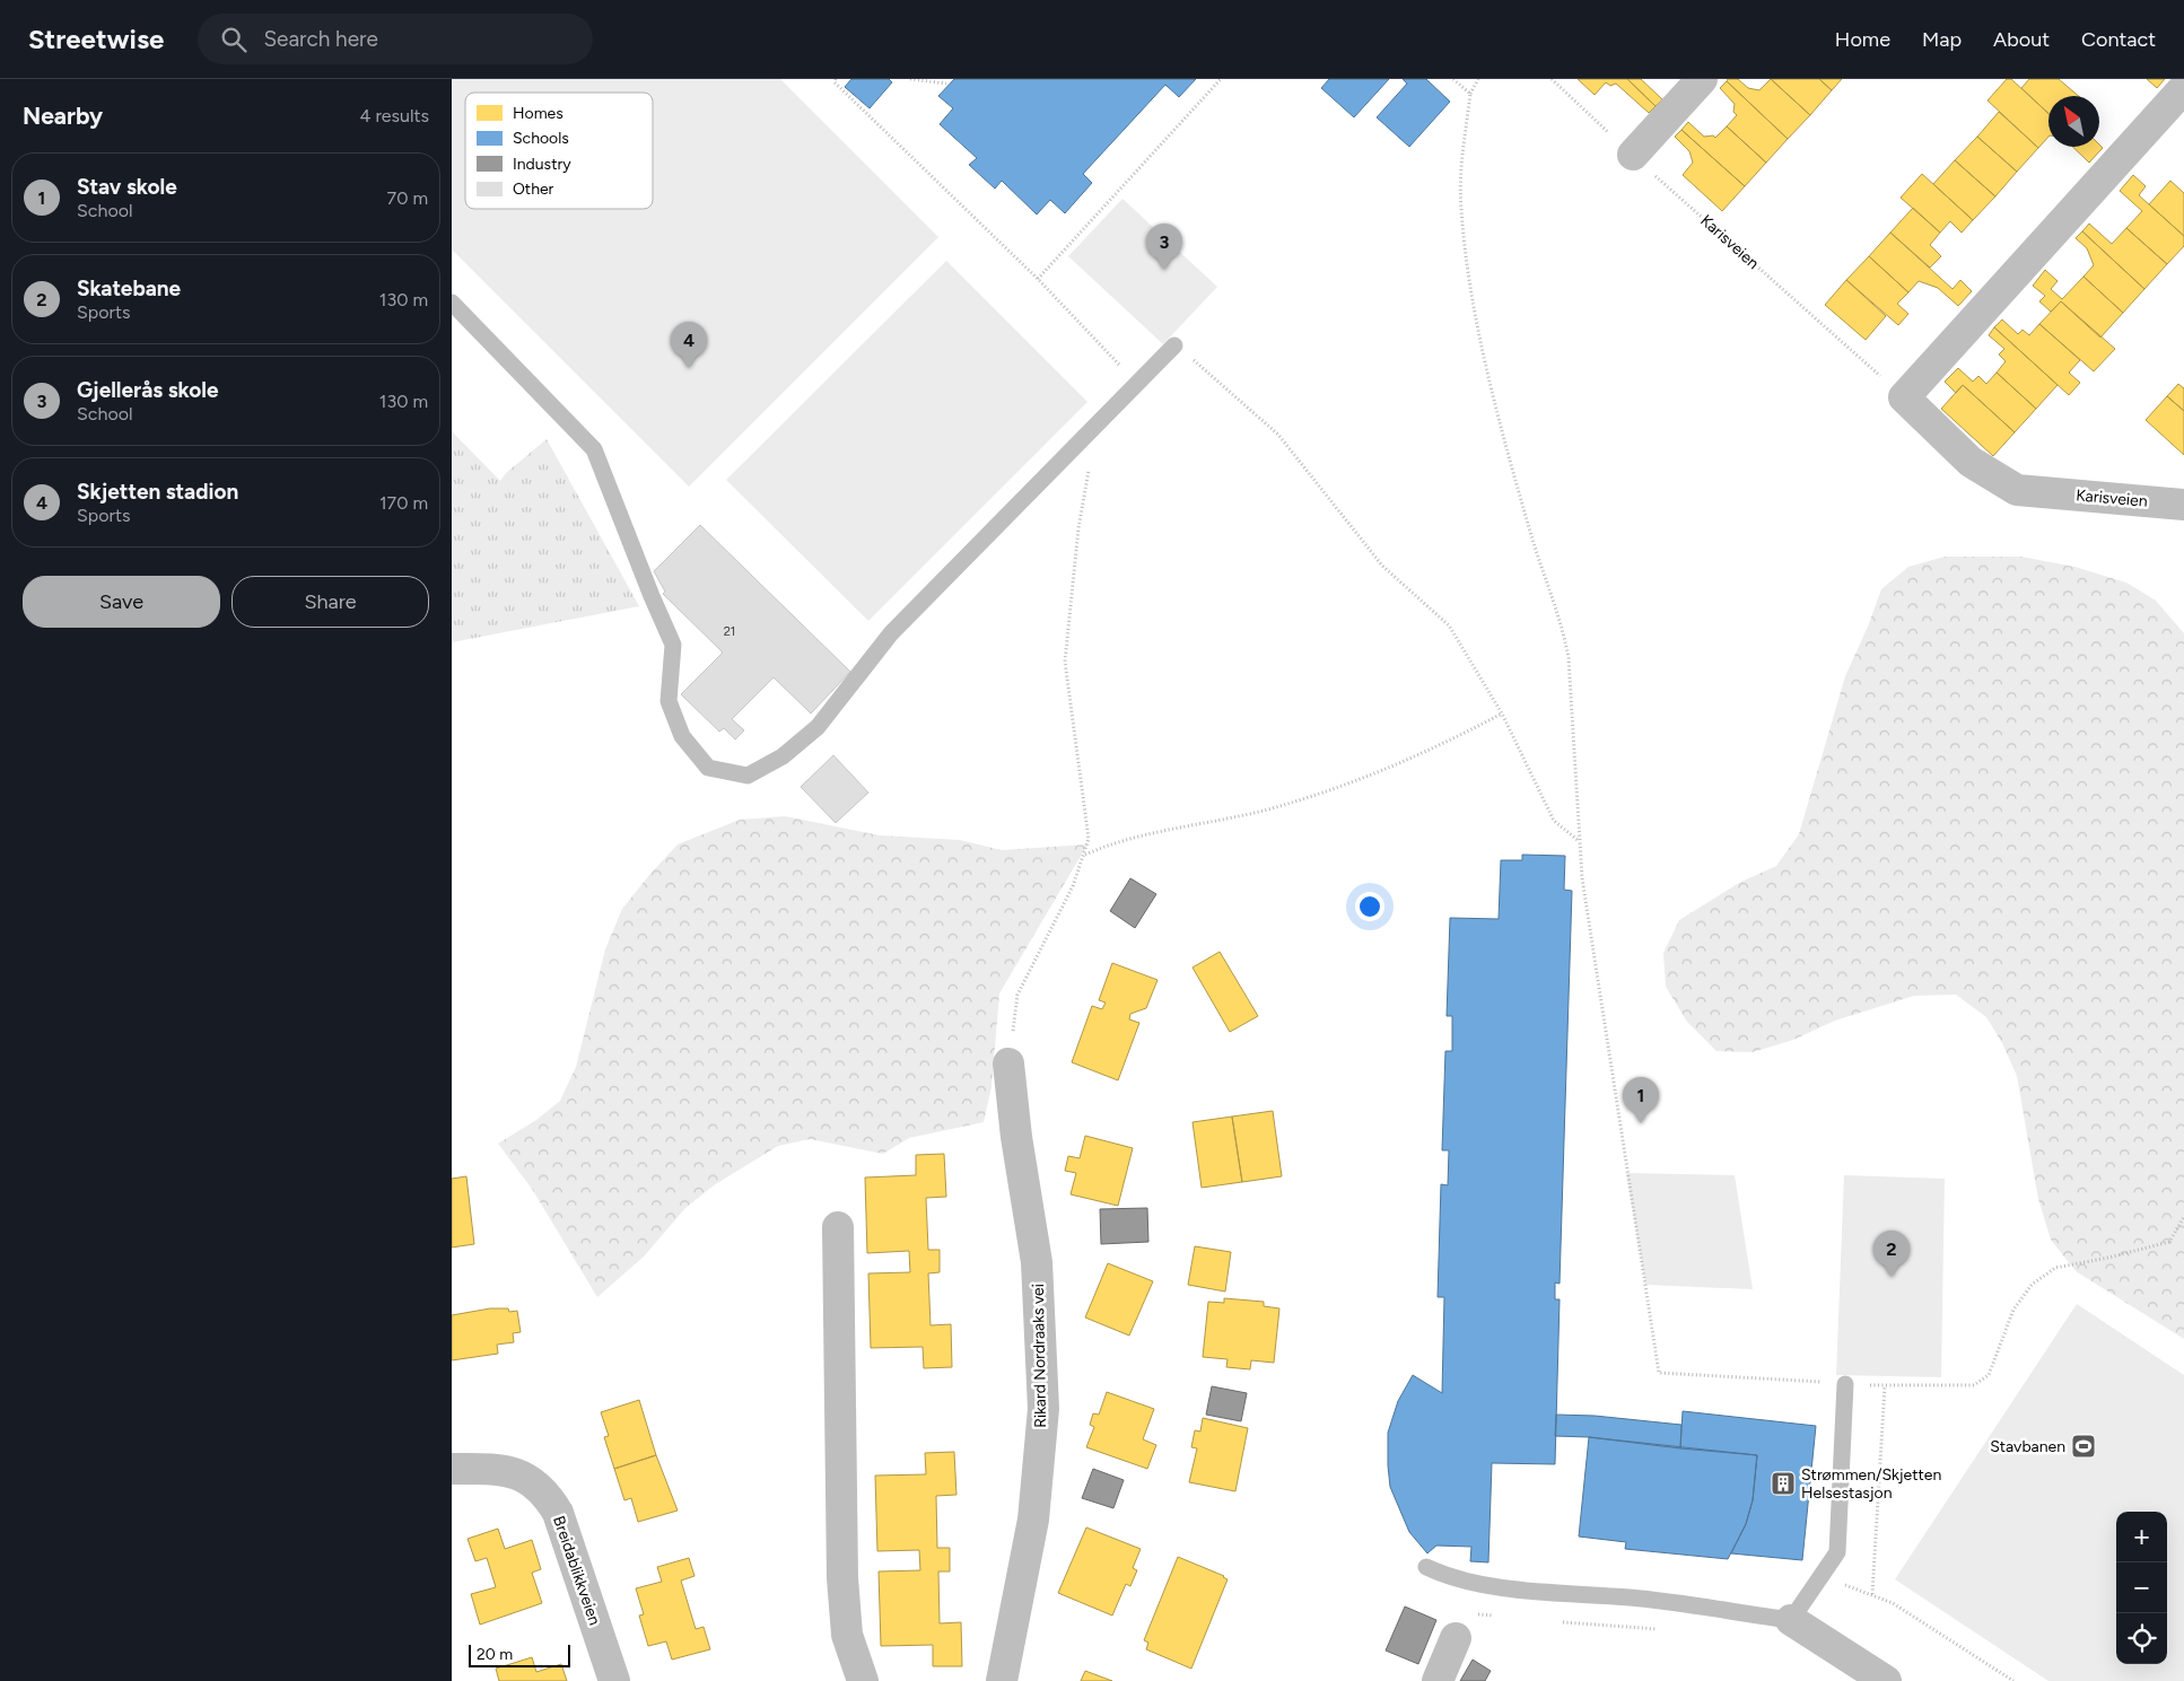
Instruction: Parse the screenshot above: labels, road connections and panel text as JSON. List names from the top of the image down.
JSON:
{
  "streets": {
    "street": ["Karisveien", "Rikard Nordraaks vei", "Breidablikkveien"]
  },
  "places": {
    "sports": ["Stavbanen"],
    "building": ["Strømmen/Skjetten Helsestasjon"]
  },
  "house_numbers": ["21"],
  "legend": [
    "Homes",
    "Schools",
    "Industry",
    "Other"
  ],
  "scale_bar": "20 m",
  "north": "top left",
  "page": {
    "header": "Streetwise",
    "search": "Search here",
    "nav": [
      "Home",
      "Map",
      "About",
      "Contact"
    ],
    "heading": ["Nearby", "4 results"],
    "list": [
      {
        "mark": "1",
        "name": "Stav skole",
        "note": "School",
        "value": "70 m"
      },
      {
        "mark": "2",
        "name": "Skatebane",
        "note": "Sports",
        "value": "130 m"
      },
      {
        "mark": "3",
        "name": "Gjellerås skole",
        "note": "School",
        "value": "130 m"
      },
      {
        "mark": "4",
        "name": "Skjetten stadion",
        "note": "Sports",
        "value": "170 m"
      }
    ],
    "pins": [
      "3",
      "4",
      "1",
      "2"
    ],
    "buttons": ["Save", "Share"],
    "map_buttons": ["+", "−"],
    "scale": "20 m"
  }
}
